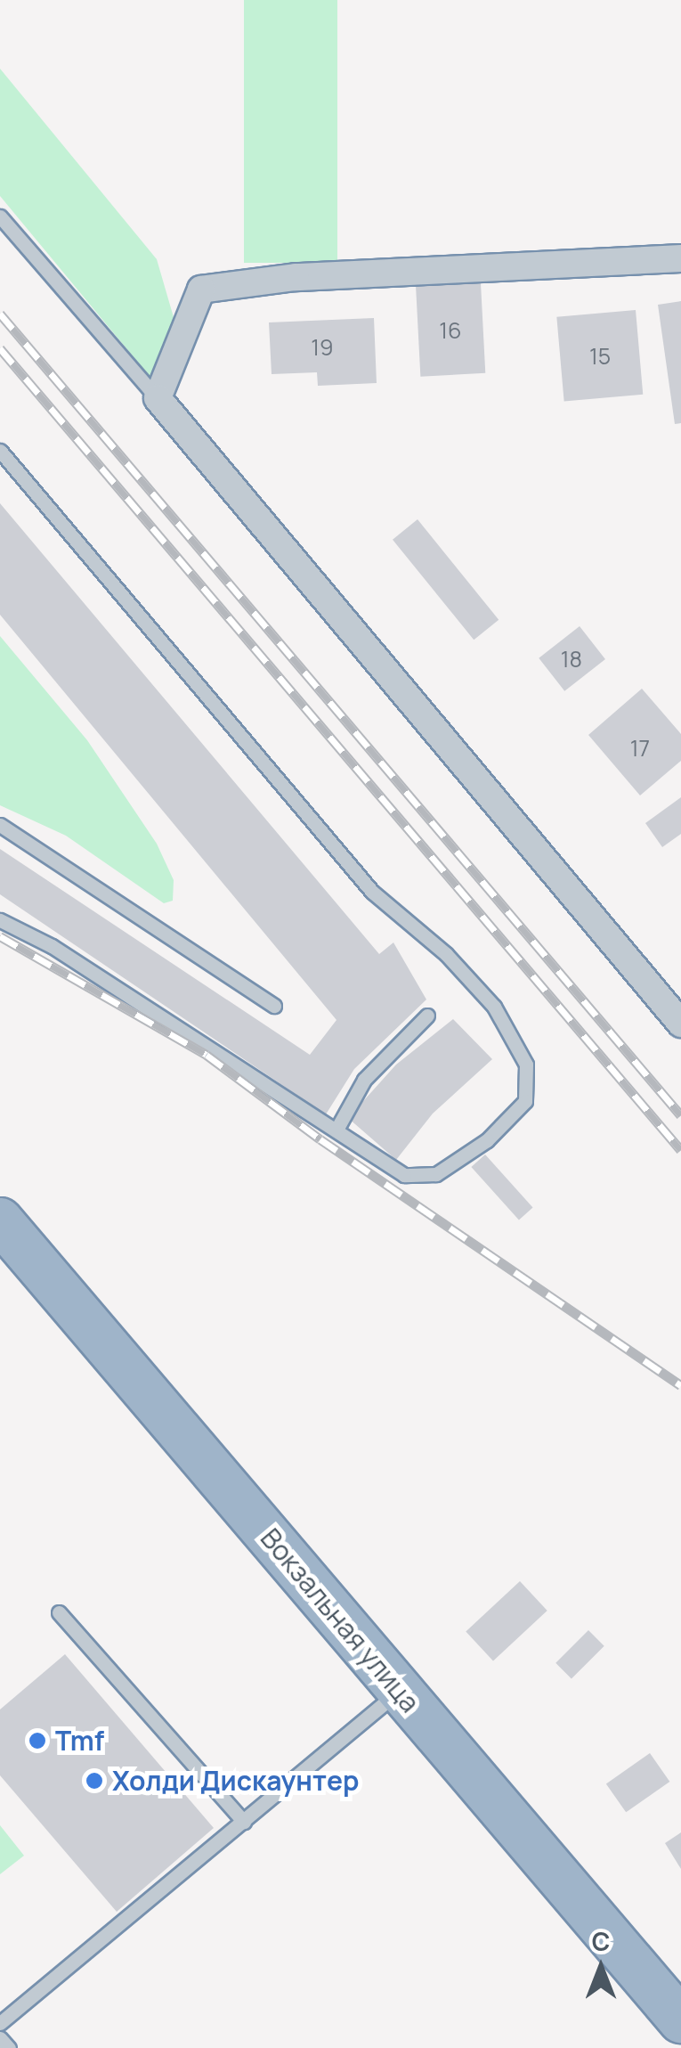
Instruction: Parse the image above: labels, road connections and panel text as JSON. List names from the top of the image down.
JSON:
{
  "streets": {
    "highway": ["Вокзальная улица"]
  },
  "places": ["Tmf", "Холди Дискаунтер"],
  "house_numbers": [
    "16",
    "19",
    "15",
    "18",
    "17"
  ],
  "north": "top"
}
